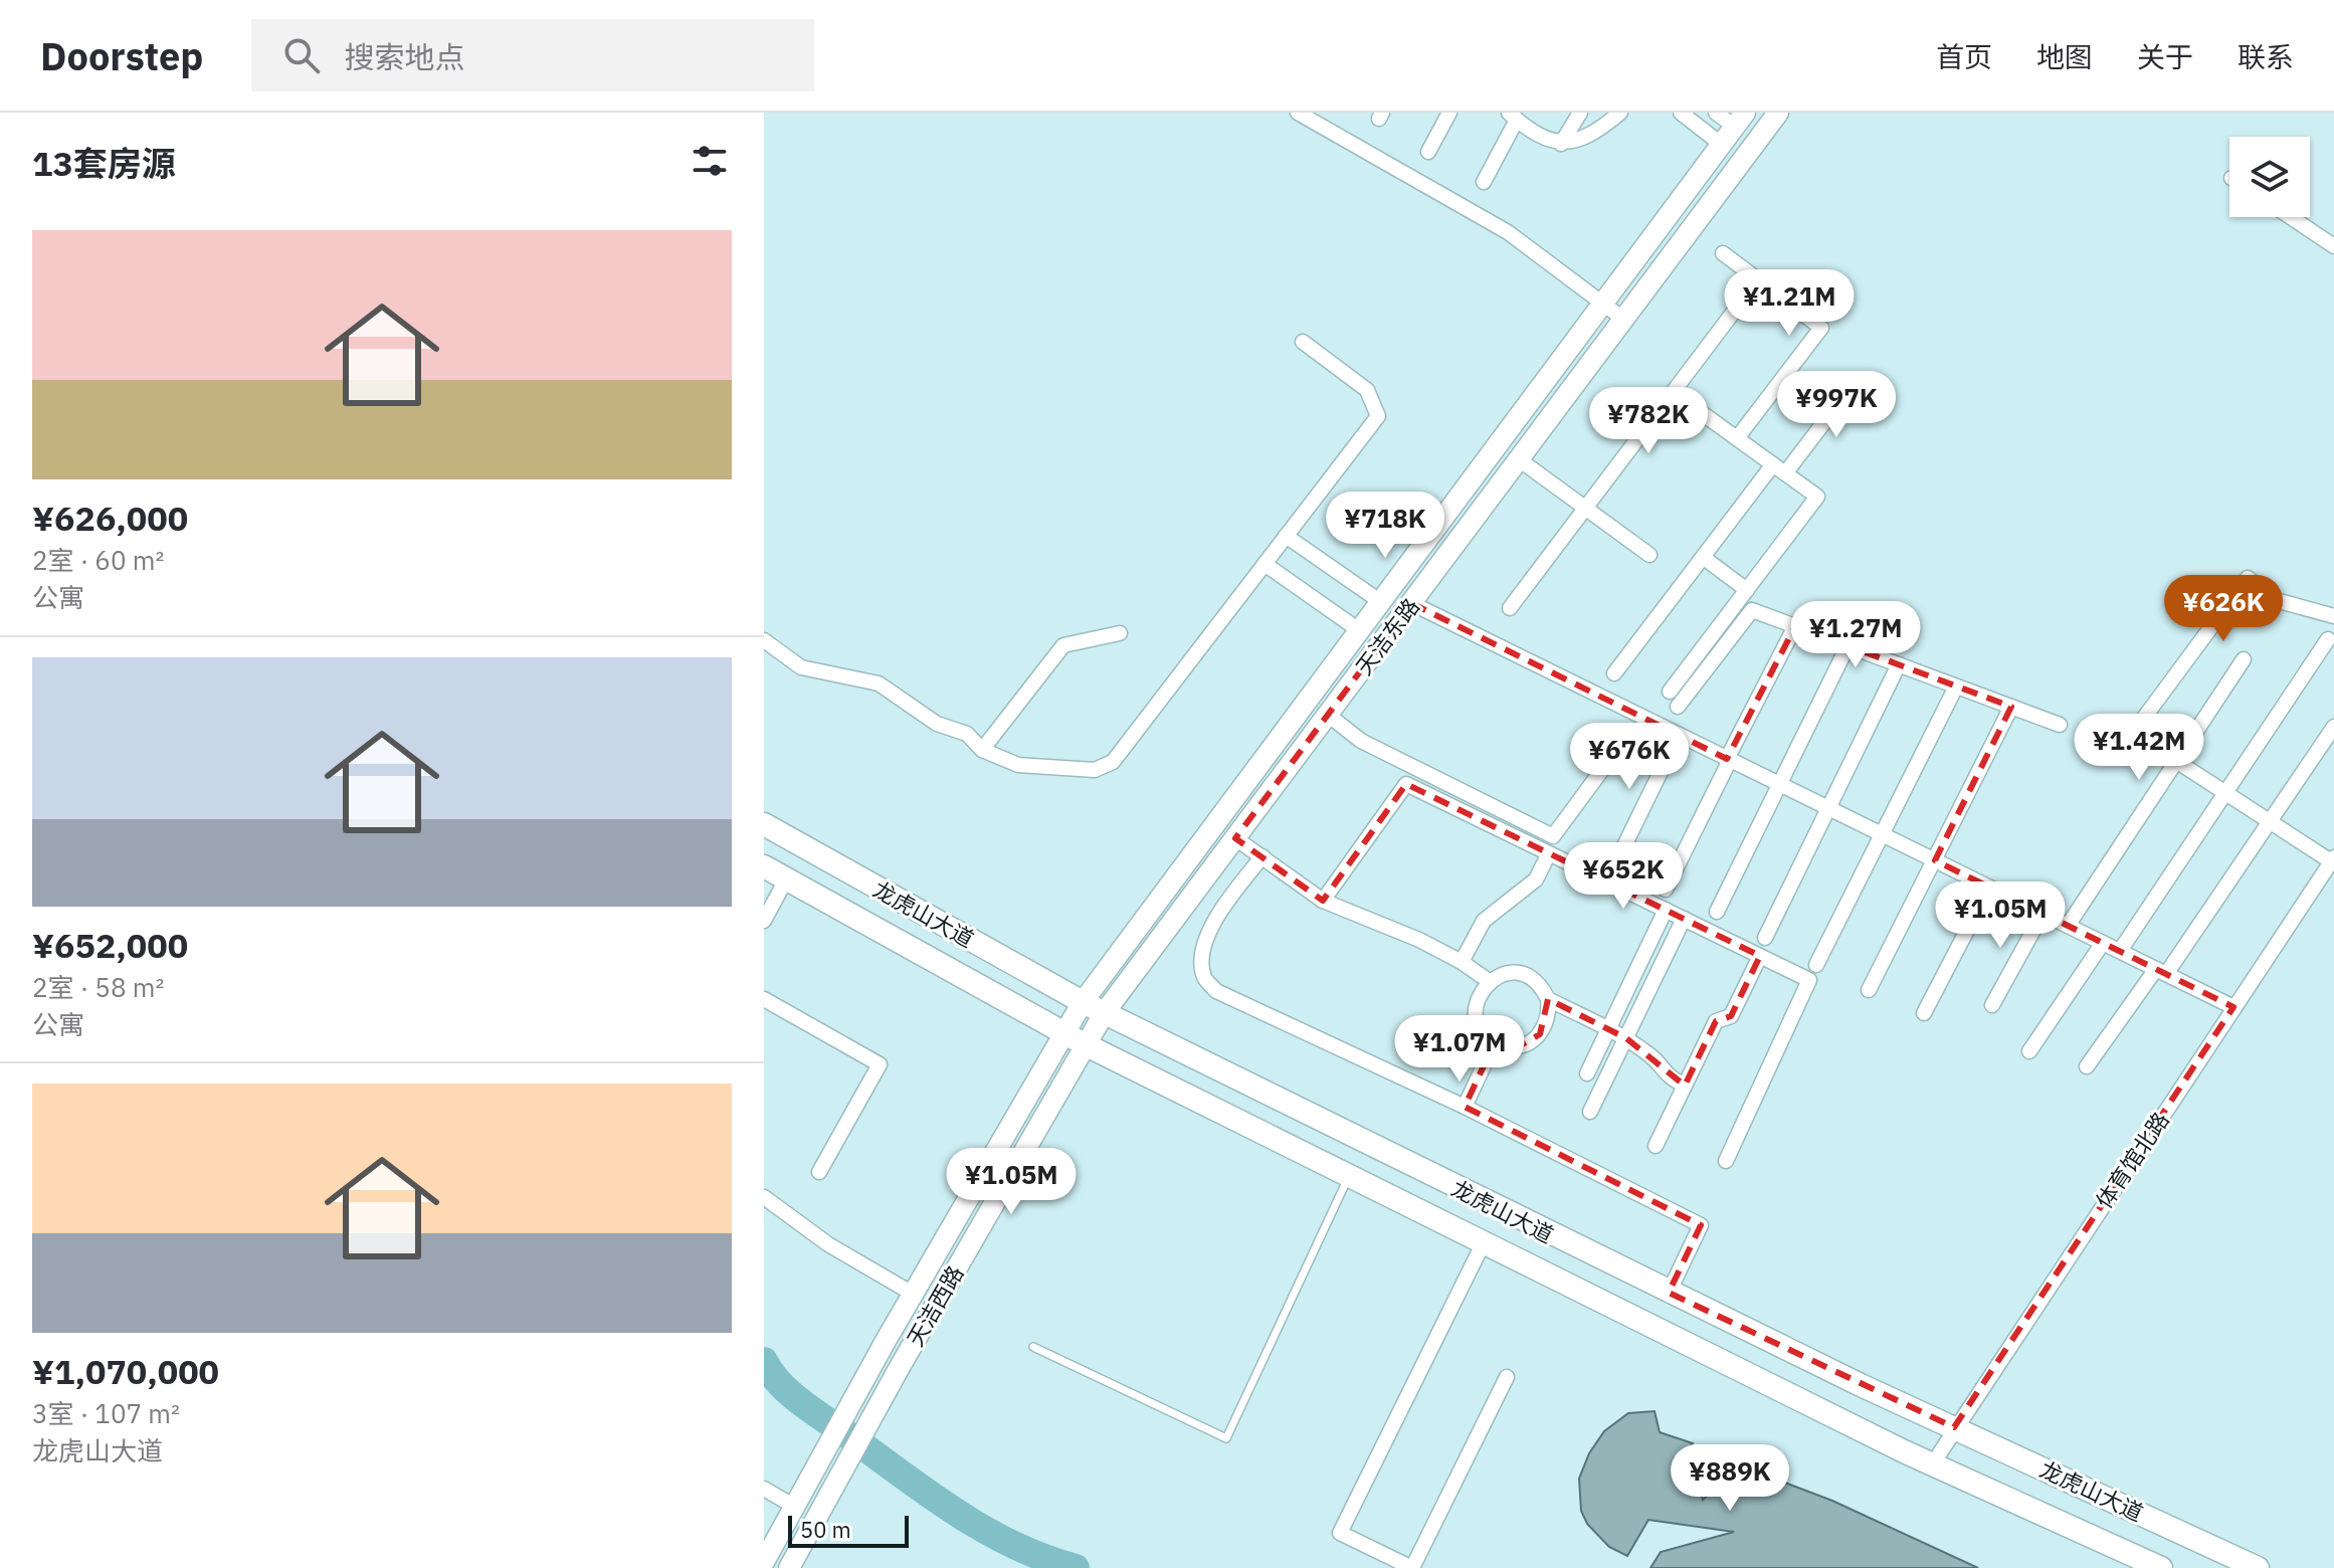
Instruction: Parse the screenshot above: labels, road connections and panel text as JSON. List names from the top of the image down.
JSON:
{
  "streets": {
    "main road": ["天洁东路", "龙虎山大道", "天洁西路"],
    "street": ["体育馆北路"]
  },
  "crossings": [
    ["天洁东路", "龙虎山大道"],
    ["天洁东路", "天洁西路"],
    ["龙虎山大道", "体育馆北路"],
    ["龙虎山大道", "天洁西路"]
  ],
  "scale_bar": "50 m",
  "page": {
    "header": "Doorstep",
    "search": "搜索地点",
    "nav": [
      "首页",
      "地图",
      "关于",
      "联系"
    ],
    "heading": "13套房源",
    "list": [
      {
        "name": "¥626,000",
        "note": "2室 · 60 m² · 公寓"
      },
      {
        "name": "¥652,000",
        "note": "2室 · 58 m² · 公寓"
      },
      {
        "name": "¥1,070,000",
        "note": "3室 · 107 m² · 龙虎山大道"
      }
    ],
    "price": [
      "¥1.21M",
      "¥997K",
      "¥782K",
      "¥718K",
      "¥626K",
      "¥1.27M",
      "¥1.42M",
      "¥676K",
      "¥652K",
      "¥1.05M",
      "¥1.07M",
      "¥1.05M",
      "¥889K"
    ],
    "scale": "50 m"
  }
}
